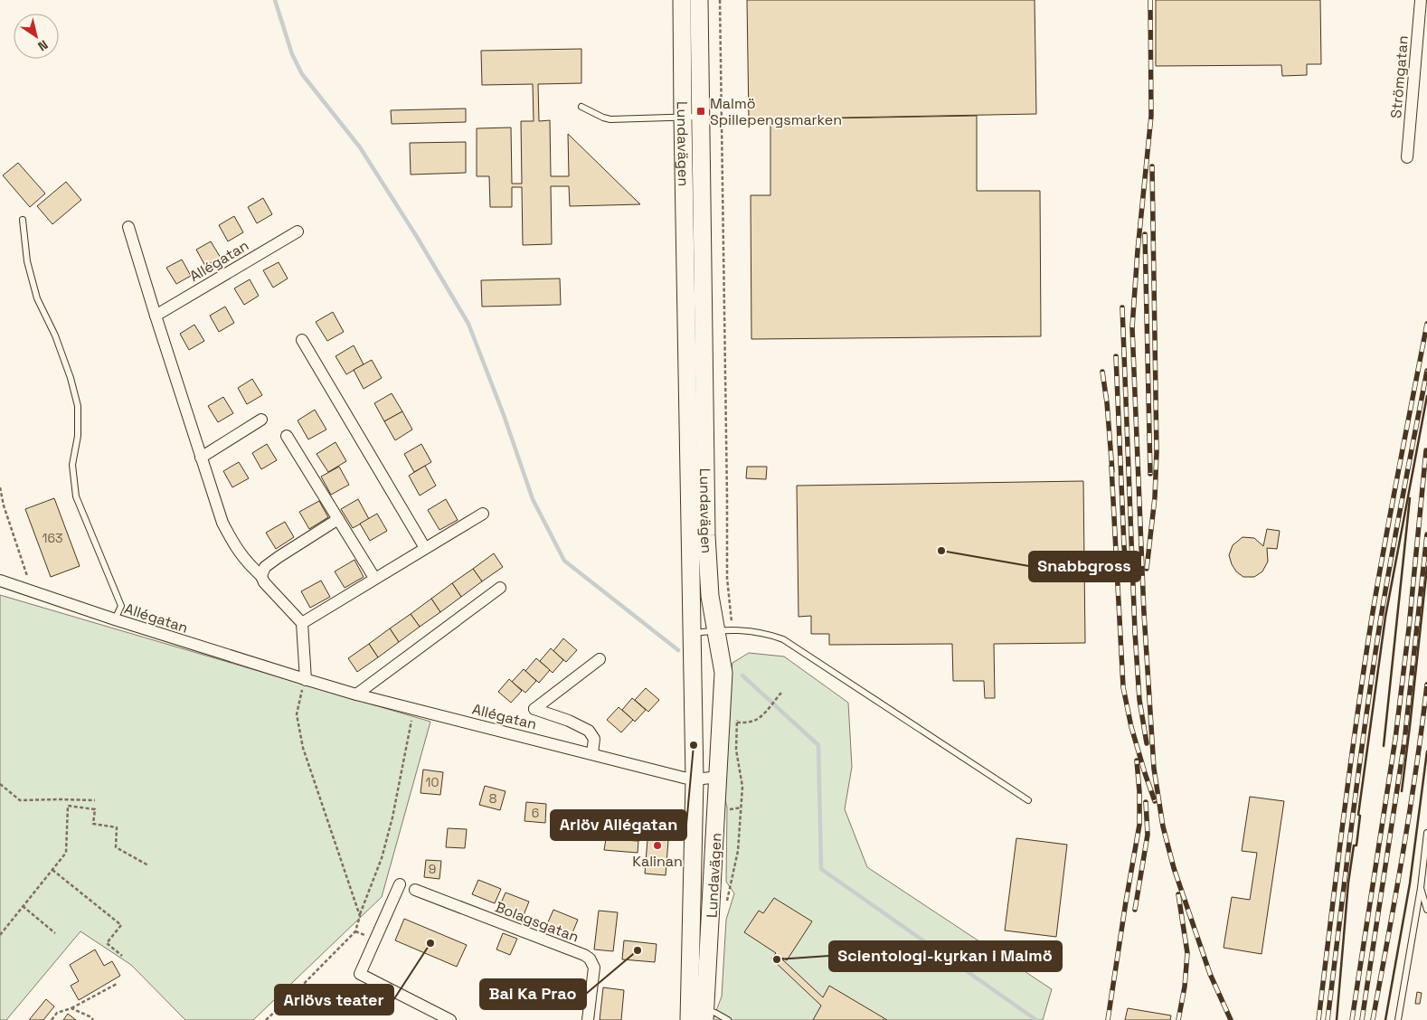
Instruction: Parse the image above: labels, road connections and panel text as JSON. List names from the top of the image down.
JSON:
{
  "streets": {
    "main road": ["Lundavägen"],
    "street": ["Strömgatan", "Allégatan", "Bolagsgatan"]
  },
  "crossings": [
    ["Lundavägen", "Allégatan"]
  ],
  "places": {
    "transit": ["Malmö Spillepengsmarken"],
    "other": [
      "Snabbgross",
      "Arlöv Allégatan",
      "Kalinan",
      "Arlövs teater",
      "Bai Ka Prao",
      "Scientologi-kyrkan i Malmö"
    ]
  },
  "house_numbers": [
    "163",
    "10",
    "8",
    "6",
    "9"
  ],
  "north": "bottom right"
}
